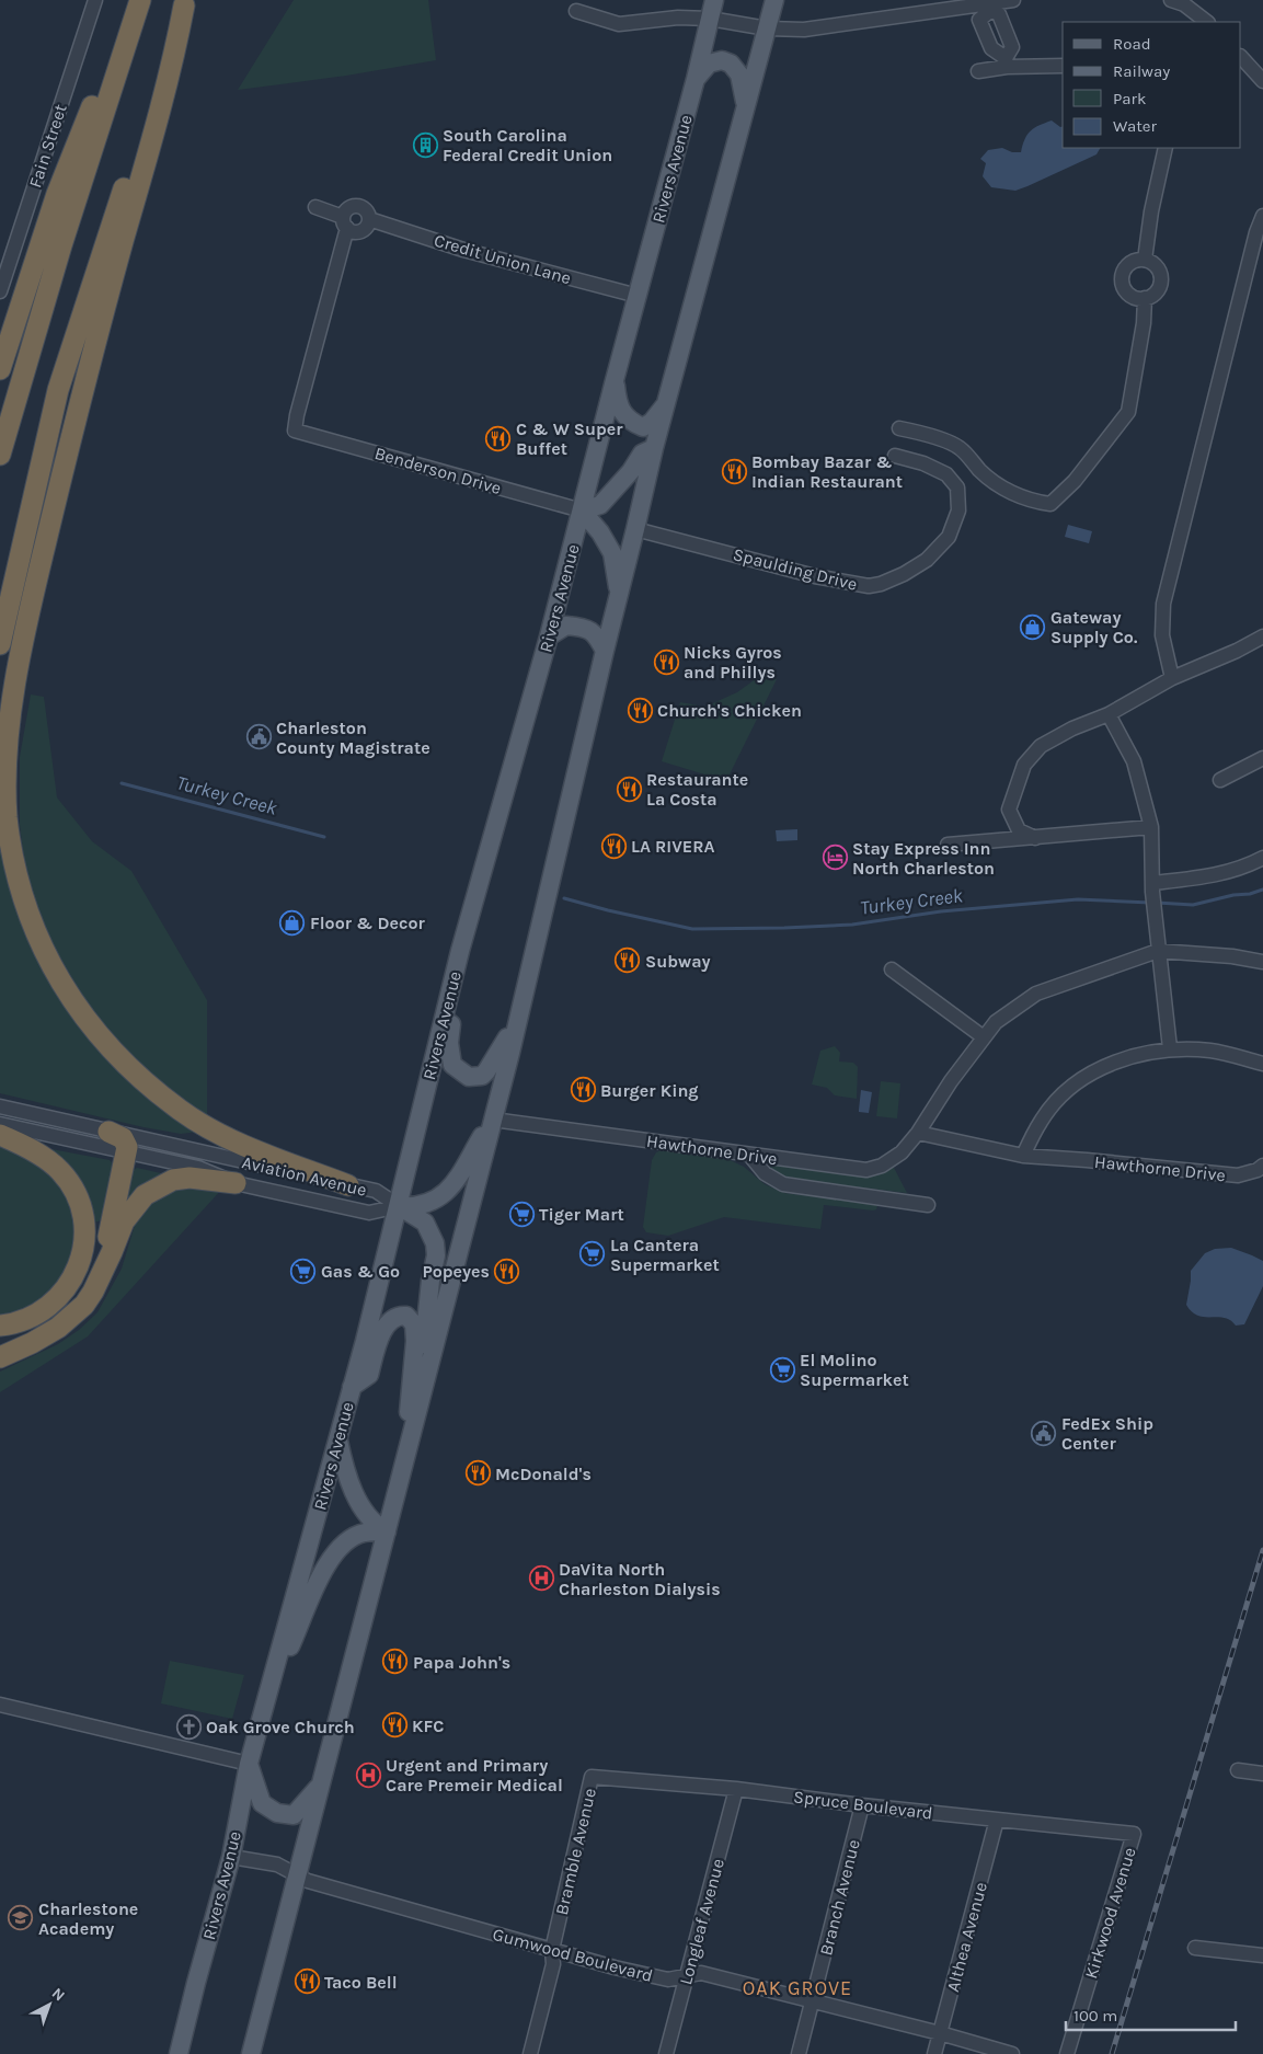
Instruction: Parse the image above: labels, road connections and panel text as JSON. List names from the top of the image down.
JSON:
{
  "streets": {
    "main road": ["Rivers Avenue"],
    "street": [
      "Fain Street",
      "Credit Union Lane",
      "Benderson Drive",
      "Spaulding Drive",
      "Hawthorne Drive",
      "Aviation Avenue",
      "Spruce Boulevard",
      "Bramble Avenue",
      "Branch Avenue",
      "Kirkwood Avenue",
      "Longleaf Avenue",
      "Althea Avenue",
      "Gumwood Boulevard"
    ]
  },
  "crossings": [
    ["Rivers Avenue", "Credit Union Lane"],
    ["Rivers Avenue", "Benderson Drive"],
    ["Rivers Avenue", "Aviation Avenue"],
    ["Rivers Avenue", "Gumwood Boulevard"],
    ["Credit Union Lane", "Benderson Drive"],
    ["Spruce Boulevard", "Bramble Avenue"],
    ["Spruce Boulevard", "Branch Avenue"],
    ["Spruce Boulevard", "Kirkwood Avenue"],
    ["Spruce Boulevard", "Longleaf Avenue"],
    ["Spruce Boulevard", "Althea Avenue"],
    ["Bramble Avenue", "Gumwood Boulevard"],
    ["Branch Avenue", "Gumwood Boulevard"],
    ["Longleaf Avenue", "Gumwood Boulevard"],
    ["Althea Avenue", "Gumwood Boulevard"]
  ],
  "districts": ["OAK GROVE"],
  "water": ["Turkey Creek"],
  "places": {
    "building": ["South Carolina Federal Credit Union"],
    "restaurant": [
      "C & W Super Buffet",
      "Bombay Bazar & Indian Restaurant",
      "Nicks Gyros and Phillys",
      "Church's Chicken",
      "Restaurante La Costa",
      "LA RIVERA",
      "Subway",
      "Burger King",
      "Popeyes",
      "McDonald's",
      "Papa John's",
      "KFC",
      "Taco Bell"
    ],
    "shop": ["Gateway Supply Co.", "Floor & Decor"],
    "public building": ["Charleston County Magistrate", "FedEx Ship Center"],
    "hotel": ["Stay Express Inn North Charleston"],
    "supermarket": [
      "Tiger Mart",
      "La Cantera Supermarket",
      "Gas & Go",
      "El Molino Supermarket"
    ],
    "hospital": ["DaVita North Charleston Dialysis", "Urgent and Primary Care Premeir Medical"],
    "church": ["Oak Grove Church"],
    "school or university": ["Charlestone Academy"]
  },
  "legend": [
    "Road",
    "Railway",
    "Park",
    "Water"
  ],
  "scale_bar": "100 m",
  "north": "top right"
}
